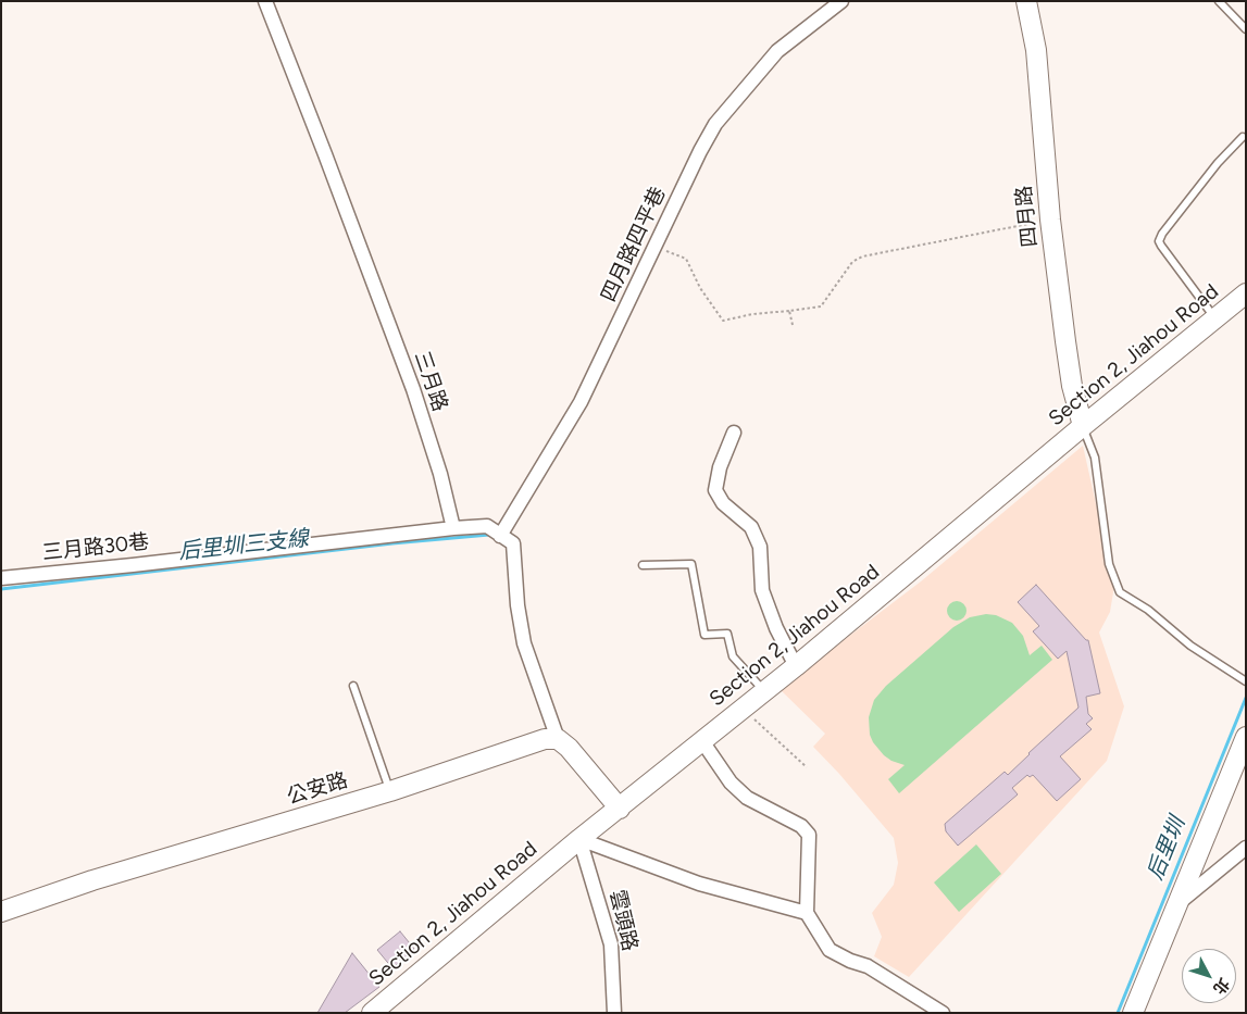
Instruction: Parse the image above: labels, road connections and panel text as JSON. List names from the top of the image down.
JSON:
{
  "streets": {
    "main road": ["四月路", "Section 2, Jiahou Road", "公安路"],
    "street": [
      "四月路四平巷",
      "三月路",
      "三月路30巷",
      "雲頭路"
    ]
  },
  "crossings": [
    ["四月路", "Section 2, Jiahou Road"],
    ["Section 2, Jiahou Road", "雲頭路"],
    ["三月路", "三月路30巷"]
  ],
  "water": ["后里圳三支線", "后里圳"],
  "north": "bottom right"
}
